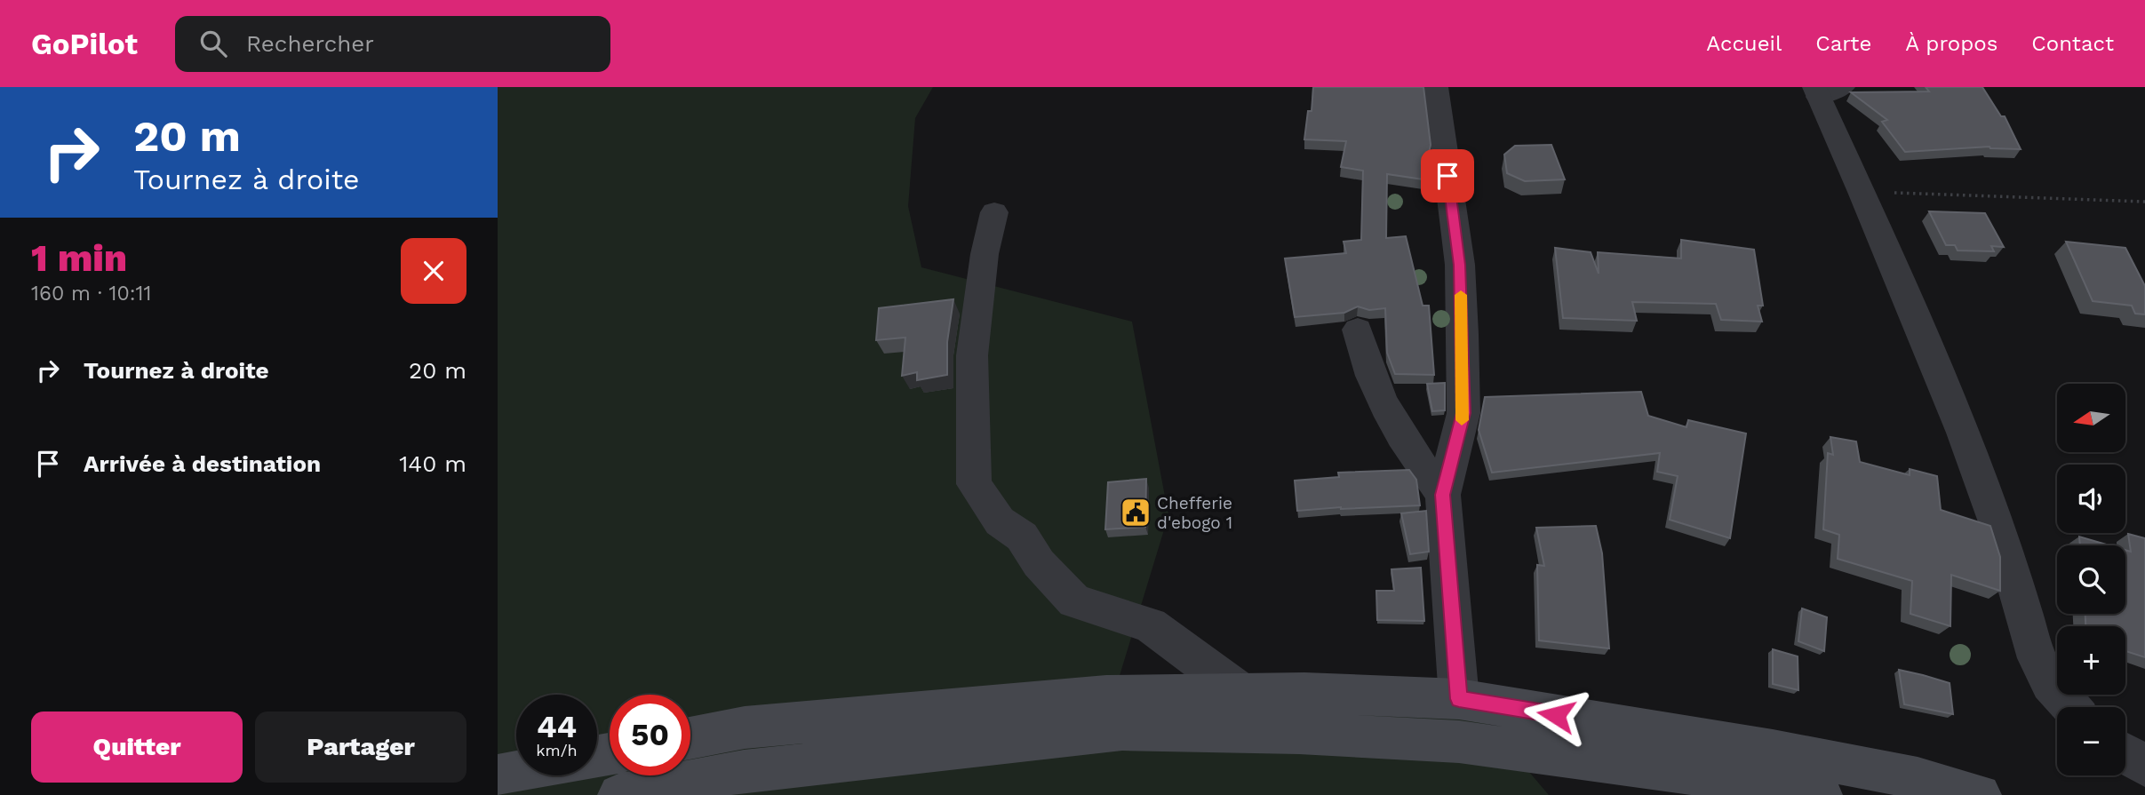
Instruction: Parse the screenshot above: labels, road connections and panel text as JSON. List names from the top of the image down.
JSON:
{
  "places": {
    "public building": ["Chefferie d'ebogo 1"]
  },
  "north": "left",
  "page": {
    "header": "GoPilot",
    "search": "Rechercher",
    "nav": [
      "Accueil",
      "Carte",
      "À propos",
      "Contact"
    ],
    "turn": ["20 m", "Tournez à droite"],
    "heading": ["1 min", "160 m · 10:11"],
    "list": [
      {
        "name": "Tournez à droite",
        "value": "20 m"
      },
      {
        "name": "Arrivée à destination",
        "value": "140 m"
      }
    ],
    "map_buttons": ["+", "−"],
    "speed": "44 km/h",
    "limit": "50",
    "buttons": ["Quitter", "Partager"]
  }
}
